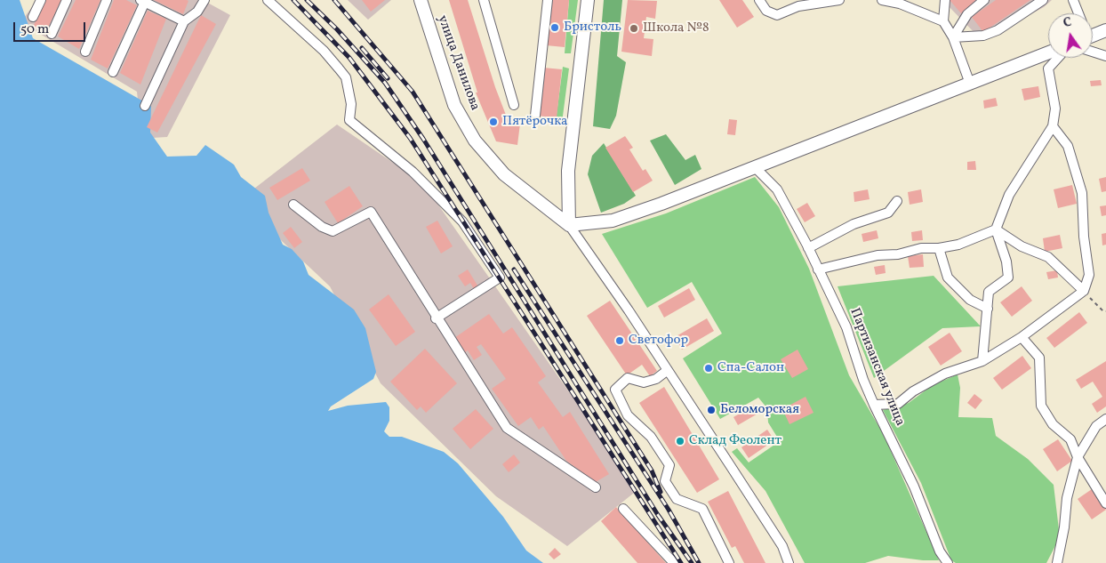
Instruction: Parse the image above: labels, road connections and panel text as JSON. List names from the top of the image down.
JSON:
{
  "streets": {
    "main road": ["улица Данилова"],
    "street": ["Партизанская улица"]
  },
  "places": [
    "Бристоль",
    "Школа №8",
    "Пятёрочка",
    "Светофор",
    "Спа-Салон",
    "Беломорская",
    "Склад Феолент"
  ],
  "scale_bar": "50 m",
  "north": "top"
}
